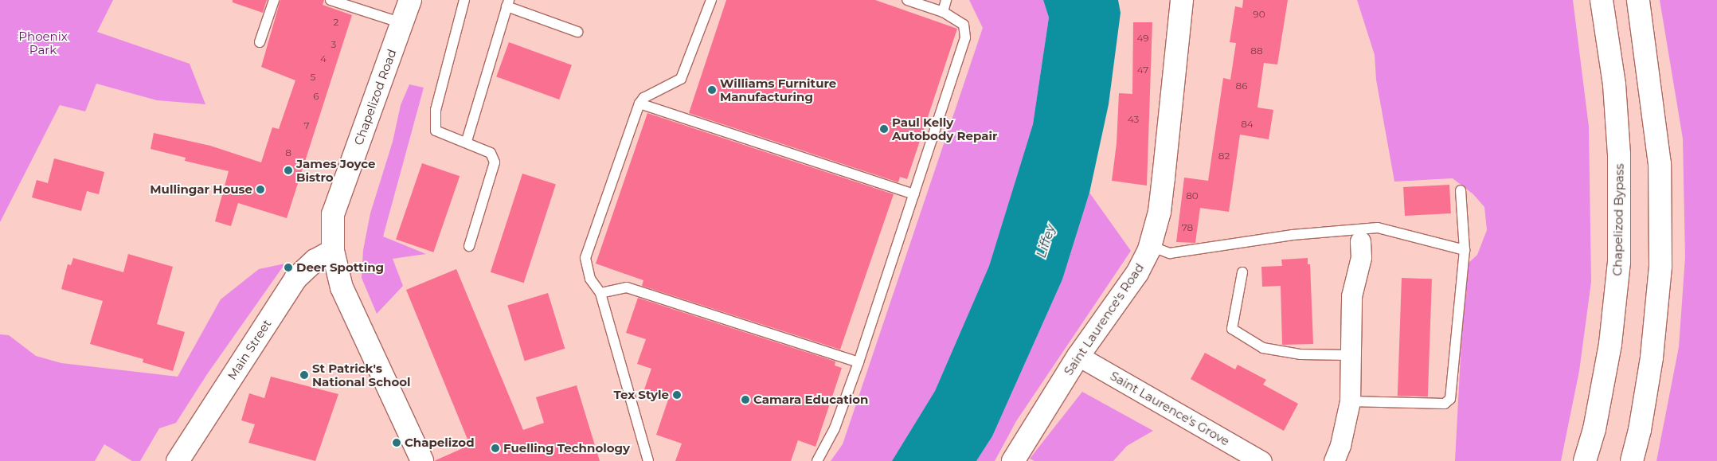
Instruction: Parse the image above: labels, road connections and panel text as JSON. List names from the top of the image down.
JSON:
{
  "streets": {
    "main road": [
      "Chapelizod Road",
      "Chapelizod Bypass",
      "Saint Laurence's Road",
      "Main Street"
    ],
    "street": ["Saint Laurence's Grove"]
  },
  "crossings": [
    ["Chapelizod Road", "Main Street"],
    ["Saint Laurence's Road", "Saint Laurence's Grove"]
  ],
  "water": ["Liffey"],
  "parks": ["Phoenix Park"],
  "places": [
    "Williams Furniture Manufacturing",
    "Paul Kelly Autobody Repair",
    "James Joyce Bistro",
    "Mullingar House",
    "Deer Spotting",
    "St Patrick's National School",
    "Tex Style",
    "Camara Education",
    "Chapelizod",
    "Fuelling Technology"
  ],
  "house_numbers": [
    "90",
    "2",
    "49",
    "3",
    "88",
    "4",
    "47",
    "5",
    "86",
    "6",
    "43",
    "84",
    "7",
    "8",
    "82",
    "80",
    "78"
  ]
}
